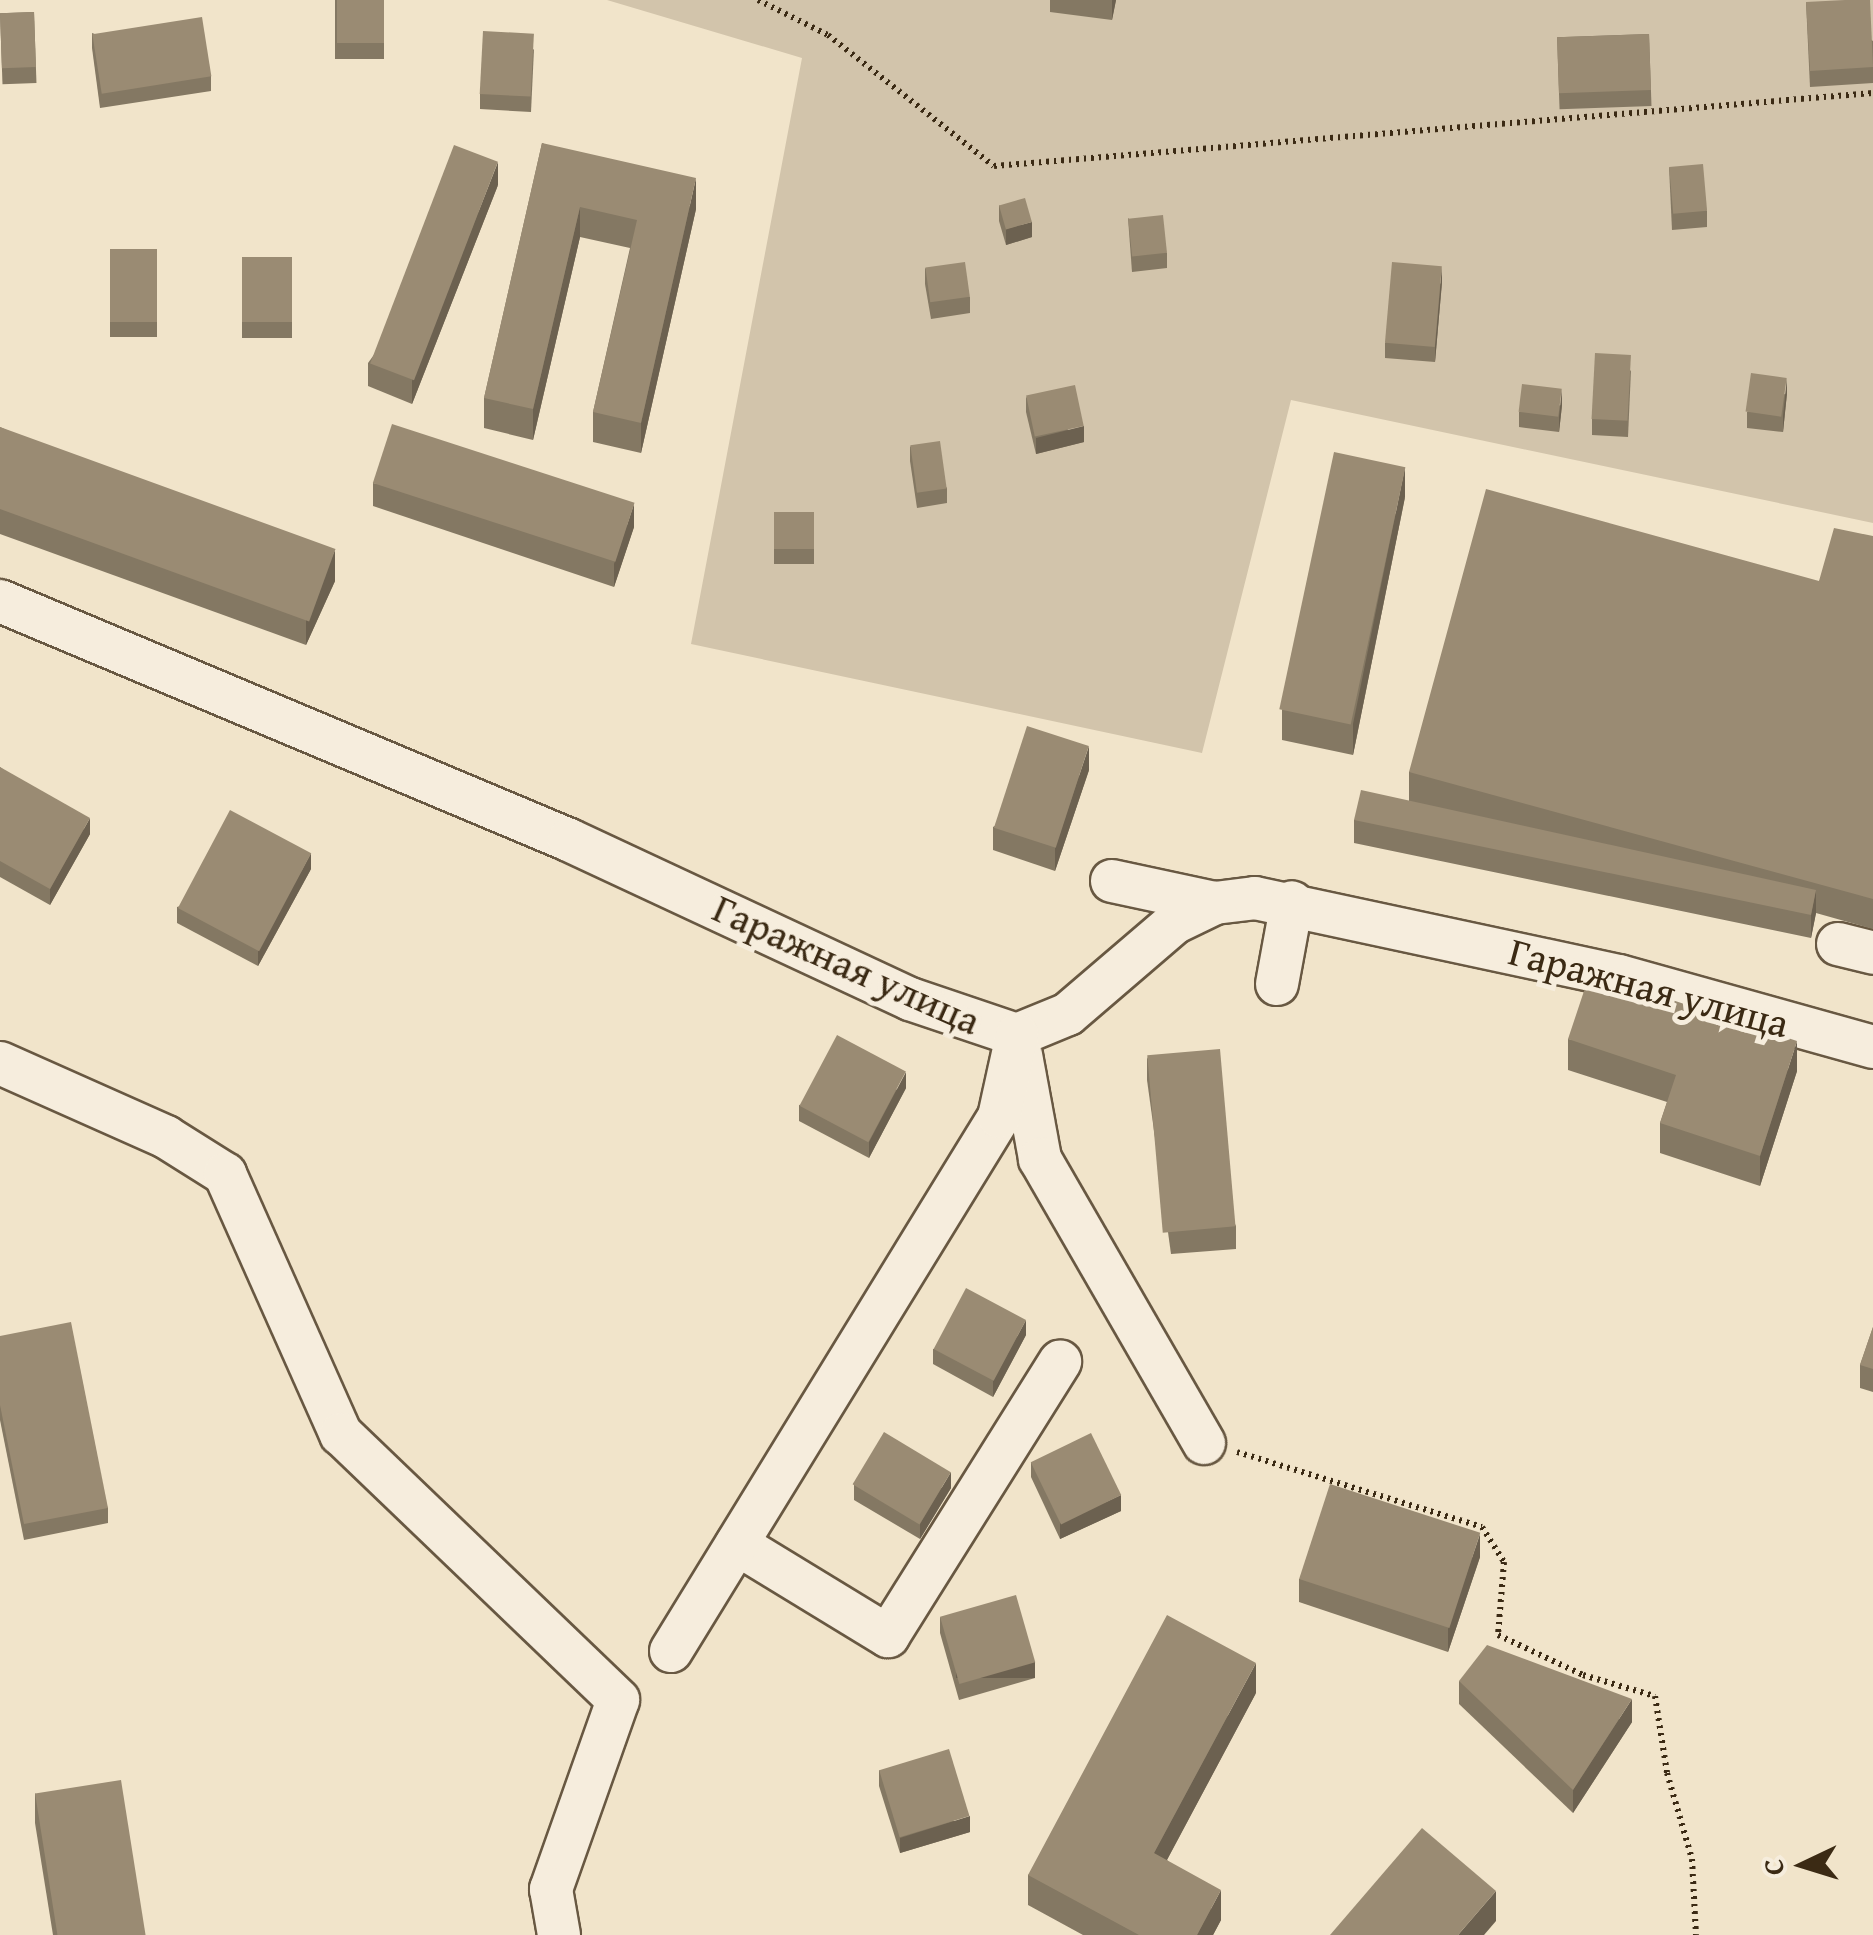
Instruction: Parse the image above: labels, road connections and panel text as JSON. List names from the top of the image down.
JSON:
{
  "streets": {
    "street": ["Гаражная улица"]
  },
  "north": "left"
}
